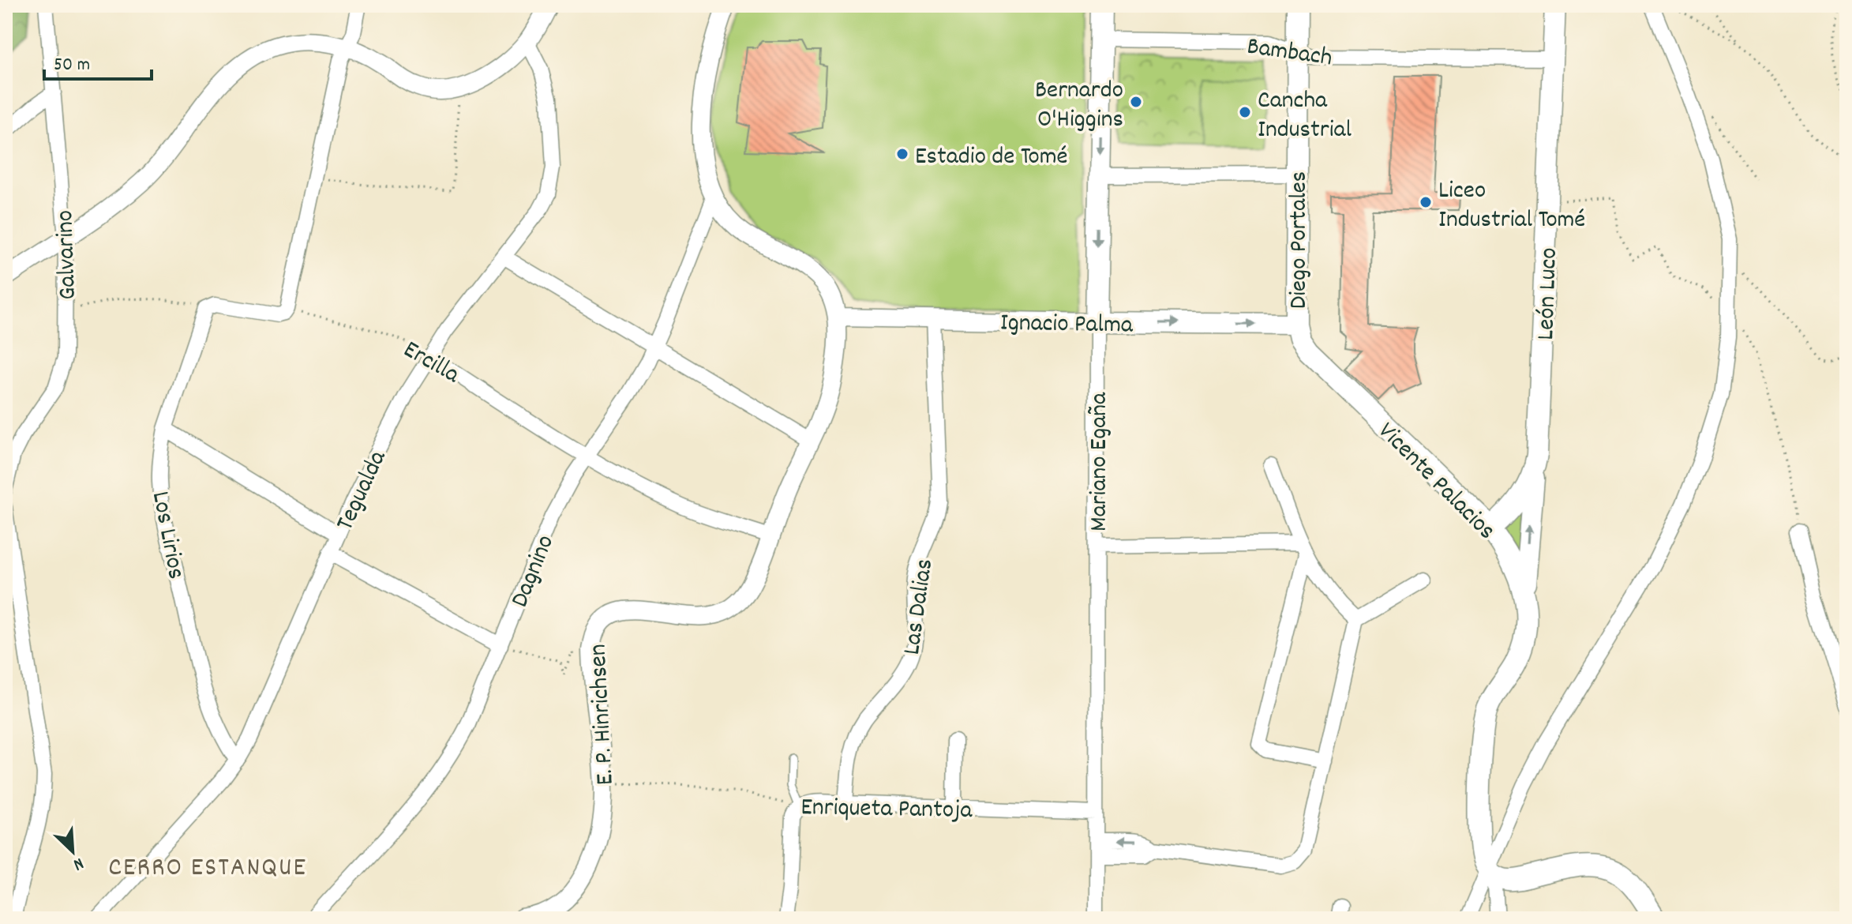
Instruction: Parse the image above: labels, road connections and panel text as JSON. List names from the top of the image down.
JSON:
{
  "streets": {
    "main road": [
      "Diego Portales",
      "León Luco",
      "Ignacio Palma",
      "Mariano Egaña",
      "Vicente Palacios"
    ],
    "street": [
      "Bambach",
      "Galvarino",
      "Ercilla",
      "Tegualda",
      "Los Lirios",
      "Dagnino",
      "Las Dalias",
      "E. P. Hinrichsen",
      "Enriqueta Pantoja"
    ]
  },
  "crossings": [
    ["Bambach", "Diego Portales"],
    ["Bambach", "León Luco"],
    ["Bambach", "Mariano Egaña"],
    ["Diego Portales", "Ignacio Palma"],
    ["Diego Portales", "Vicente Palacios"],
    ["León Luco", "Vicente Palacios"],
    ["Ignacio Palma", "Mariano Egaña"],
    ["Ignacio Palma", "Vicente Palacios"],
    ["Ignacio Palma", "Las Dalias"],
    ["Ignacio Palma", "E. P. Hinrichsen"],
    ["Ercilla", "Tegualda"],
    ["Ercilla", "Dagnino"],
    ["Ercilla", "E. P. Hinrichsen"],
    ["Mariano Egaña", "Enriqueta Pantoja"],
    ["Tegualda", "Los Lirios"],
    ["Las Dalias", "Enriqueta Pantoja"],
    ["E. P. Hinrichsen", "Enriqueta Pantoja"]
  ],
  "one_way": ["Ignacio Palma"],
  "districts": ["CERRO ESTANQUE"],
  "places": [
    "Bernardo O'Higgins",
    "Cancha Industrial",
    "Estadio de Tomé",
    "Liceo Industrial Tomé"
  ],
  "scale_bar": "50 m",
  "north": "bottom right"
}
